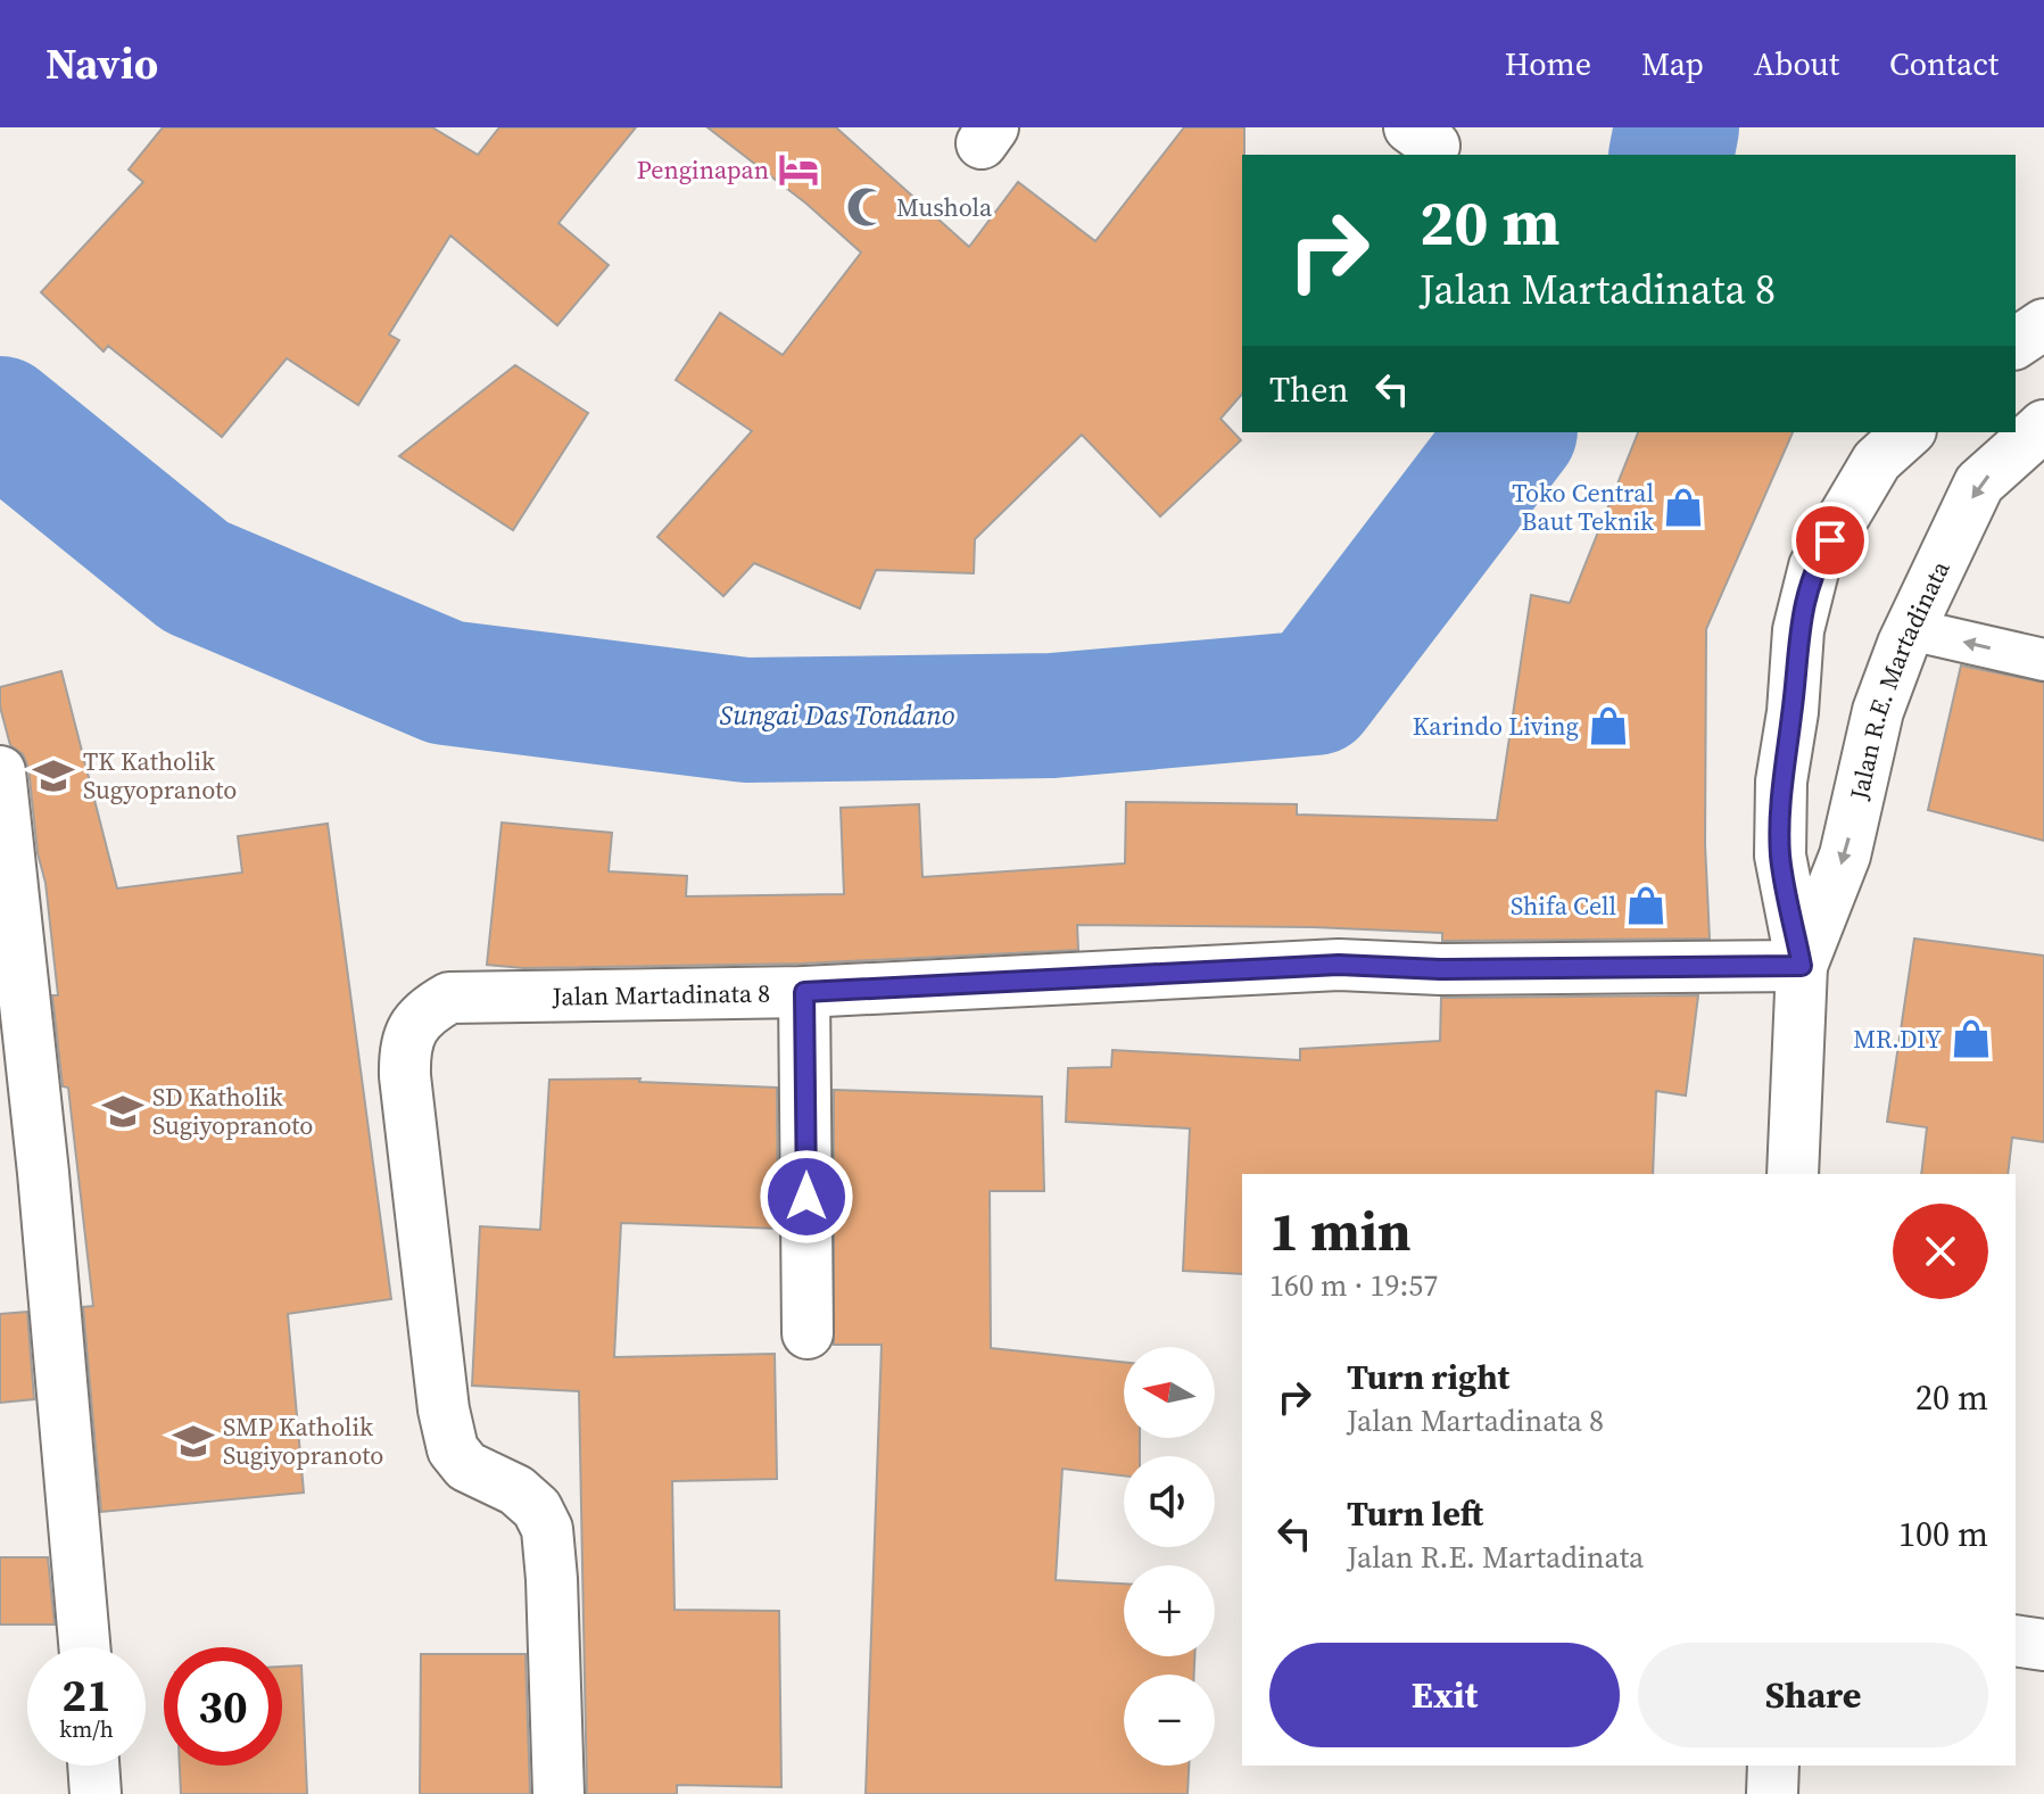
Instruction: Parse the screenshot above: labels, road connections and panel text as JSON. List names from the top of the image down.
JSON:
{
  "streets": {
    "main road": ["Jalan R.E. Martadinata", "Jalan Martadinata 8"]
  },
  "crossings": [
    ["Jalan R.E. Martadinata", "Jalan Martadinata 8"]
  ],
  "water": ["Sungai Das Tondano"],
  "places": {
    "hotel": ["Penginapan"],
    "mosque": ["Mushola"],
    "shop": [
      "Toko Central Baut Teknik",
      "Karindo Living",
      "Shifa Cell",
      "MR.DIY"
    ],
    "school or university": ["TK Katholik Sugyopranoto", "SD Katholik Sugiyopranoto", "SMP Katholik Sugiyopranoto"]
  },
  "north": "left",
  "page": {
    "header": "Navio",
    "nav": [
      "Home",
      "Map",
      "About",
      "Contact"
    ],
    "turn": ["20 m", "Jalan Martadinata 8"],
    "then": "Then",
    "heading": ["1 min", "160 m · 19:57"],
    "list": [
      {
        "name": "Turn right",
        "note": "Jalan Martadinata 8",
        "value": "20 m"
      },
      {
        "name": "Turn left",
        "note": "Jalan R.E. Martadinata",
        "value": "100 m"
      }
    ],
    "map_buttons": ["+", "−"],
    "buttons": ["Exit", "Share"],
    "speed": "21 km/h",
    "limit": "30"
  }
}
